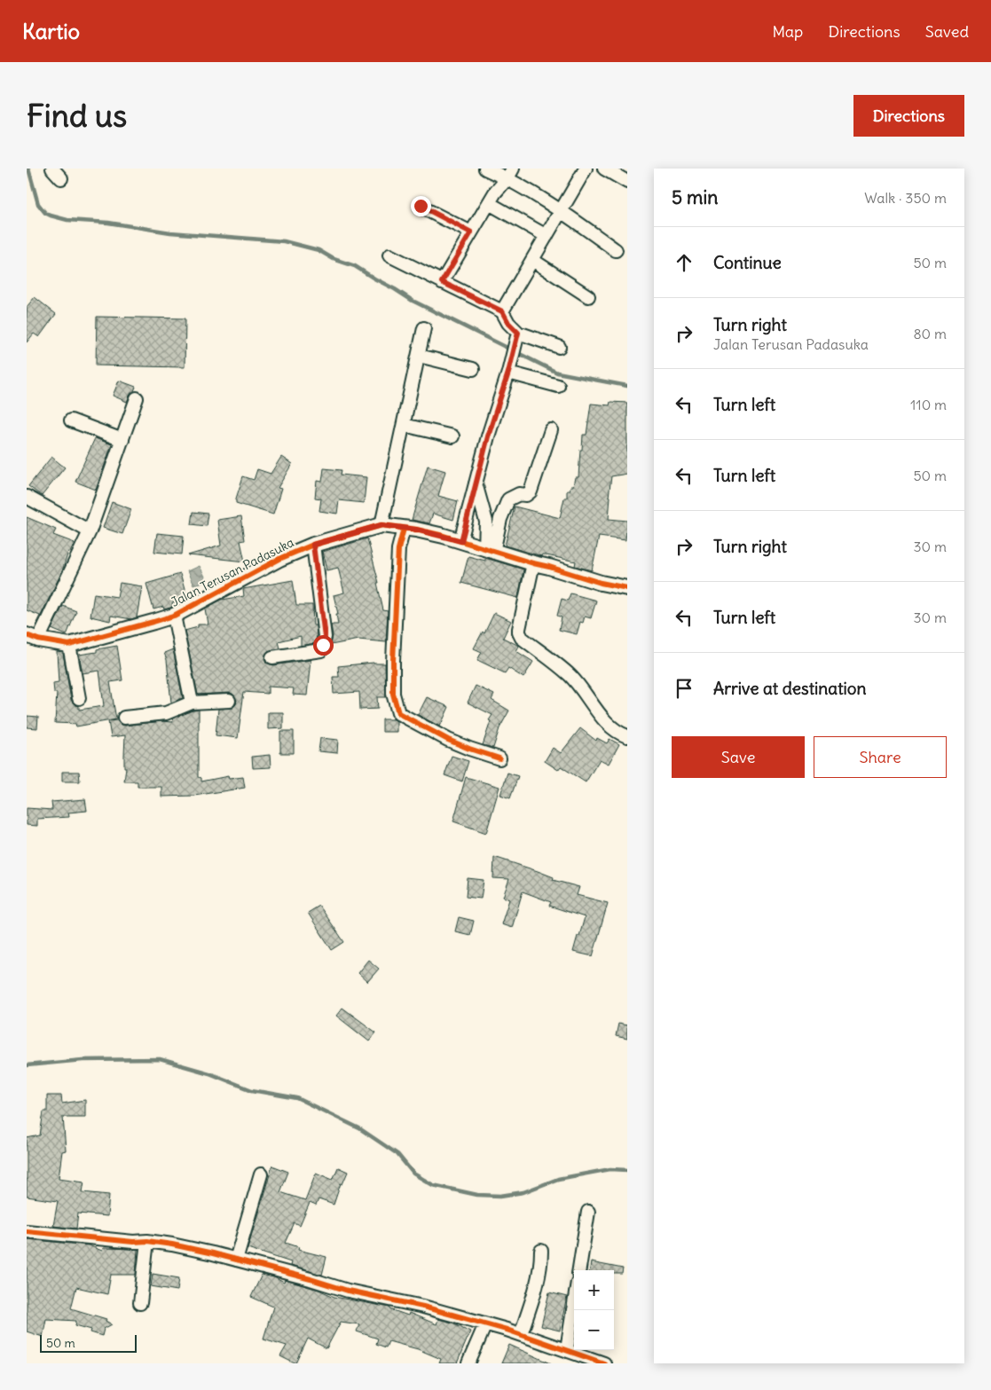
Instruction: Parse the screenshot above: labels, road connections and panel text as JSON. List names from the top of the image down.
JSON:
{
  "streets": {
    "street": ["Jalan Terusan Padasuka"]
  },
  "scale_bar": "50 m",
  "page": {
    "header": "Kartio",
    "nav": ["Map", "Directions", "Saved"],
    "buttons": [
      "Directions",
      ["Save", "Share"]
    ],
    "title": "Find us",
    "heading": ["5 min", "Walk · 350 m"],
    "list": [
      ["Continue", "50 m"],
      ["Turn right", "Jalan Terusan Padasuka", "80 m"],
      ["Turn left", "110 m"],
      ["Turn left", "50 m"],
      ["Turn right", "30 m"],
      ["Turn left", "30 m"],
      "Arrive at destination"
    ],
    "map_buttons": ["+", "−"],
    "scale": "50 m"
  }
}
